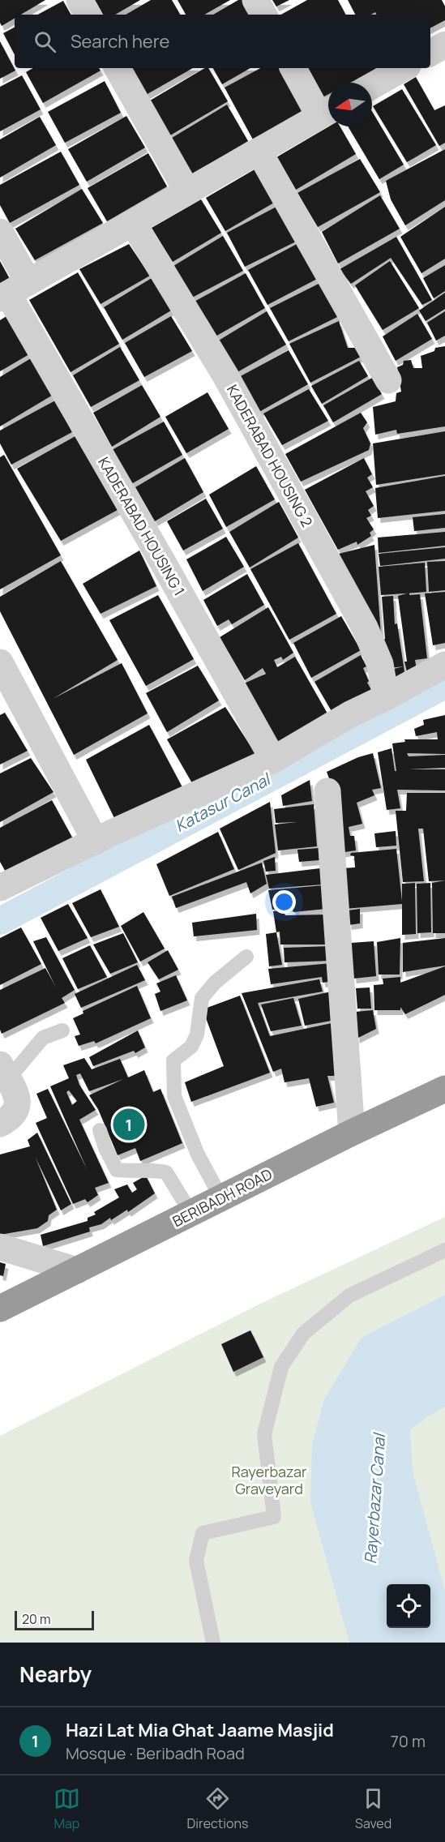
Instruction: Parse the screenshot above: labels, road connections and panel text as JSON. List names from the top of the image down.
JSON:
{
  "streets": {
    "highway": ["BERIBADH ROAD"],
    "street": ["KADERABAD HOUSING 2", "KADERABAD HOUSING 1"]
  },
  "water": ["Katasur Canal", "Rayerbazar Canal"],
  "parks": ["Rayerbazar Graveyard"],
  "scale_bar": "20 m",
  "north": "left",
  "page": {
    "search": "Search here",
    "pins": "1",
    "scale": "20 m",
    "heading": "Nearby",
    "list": [
      {
        "mark": "1",
        "name": "Hazi Lat Mia Ghat Jaame Masjid",
        "note": "Mosque · Beribadh Road",
        "value": "70 m"
      }
    ],
    "nav": ["Map", "Directions", "Saved"]
  }
}
